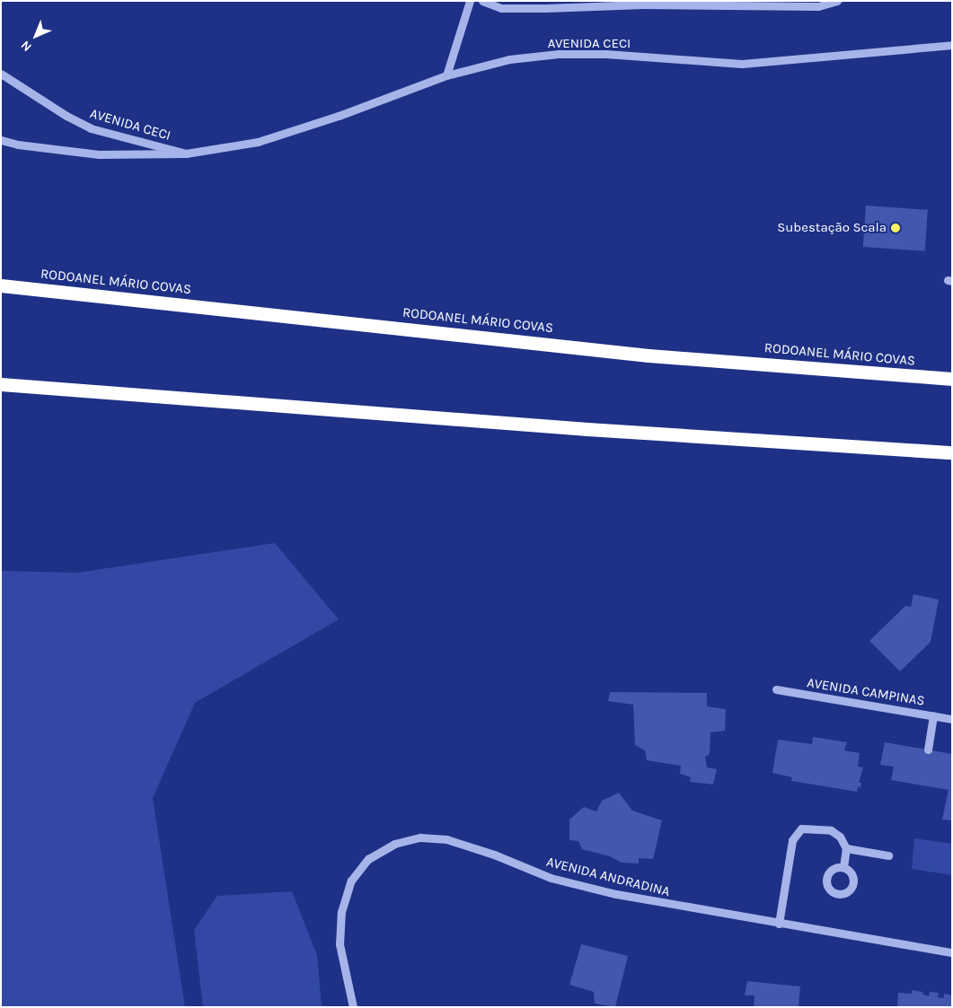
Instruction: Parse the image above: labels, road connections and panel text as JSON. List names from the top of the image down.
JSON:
{
  "streets": {
    "highway": ["RODOANEL MÁRIO COVAS"],
    "street": ["AVENIDA CECI", "AVENIDA CAMPINAS", "AVENIDA ANDRADINA"]
  },
  "places": ["Subestação Scala"],
  "north": "bottom left"
}
